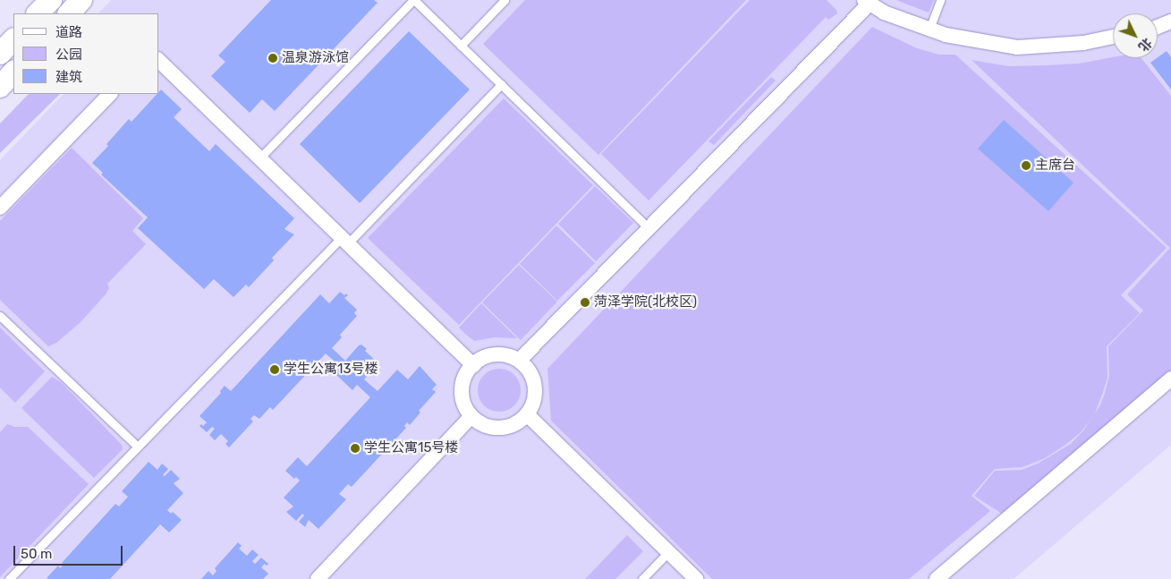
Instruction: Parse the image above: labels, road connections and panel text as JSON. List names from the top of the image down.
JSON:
{
  "places": [
    "温泉游泳馆",
    "主席台",
    "菏泽学院(北校区)",
    "学生公寓13号楼",
    "学生公寓15号楼"
  ],
  "legend": ["道路", "公园", "建筑"],
  "scale_bar": "50 m",
  "north": "bottom right"
}
